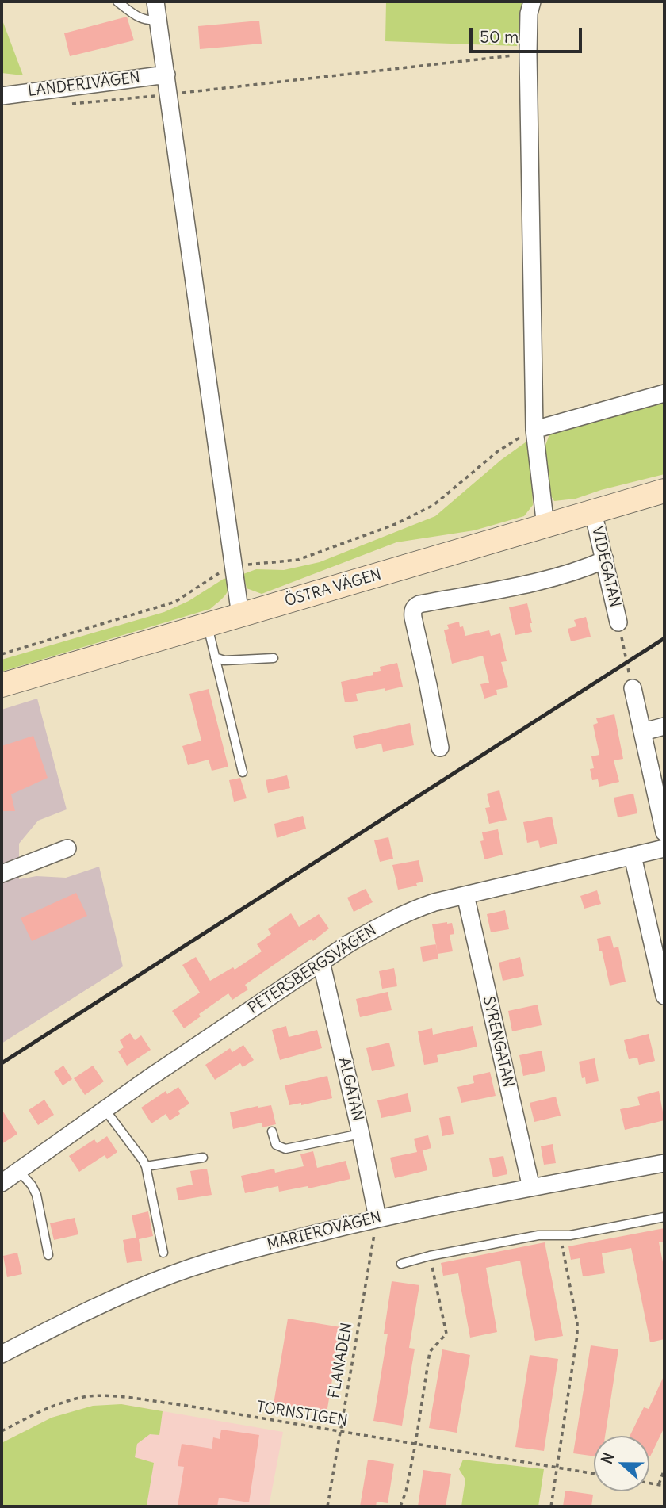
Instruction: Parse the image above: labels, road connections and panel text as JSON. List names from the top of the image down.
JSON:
{
  "streets": {
    "street": [
      "LANDERIVÄGEN",
      "VIDEGATAN",
      "ÖSTRA VÄGEN",
      "PETERSBERGSVÄGEN",
      "SYRENGATAN",
      "ALGATAN",
      "MARIEROVÄGEN"
    ],
    "path": ["FLANADEN", "TORNSTIGEN"]
  },
  "crossings": [
    ["VIDEGATAN", "ÖSTRA VÄGEN"],
    ["PETERSBERGSVÄGEN", "SYRENGATAN"],
    ["PETERSBERGSVÄGEN", "ALGATAN"],
    ["SYRENGATAN", "MARIEROVÄGEN"],
    ["ALGATAN", "MARIEROVÄGEN"],
    ["ALGATAN", "FLANADEN"],
    ["MARIEROVÄGEN", "FLANADEN"],
    ["FLANADEN", "TORNSTIGEN"]
  ],
  "scale_bar": "50 m",
  "north": "left"
}
